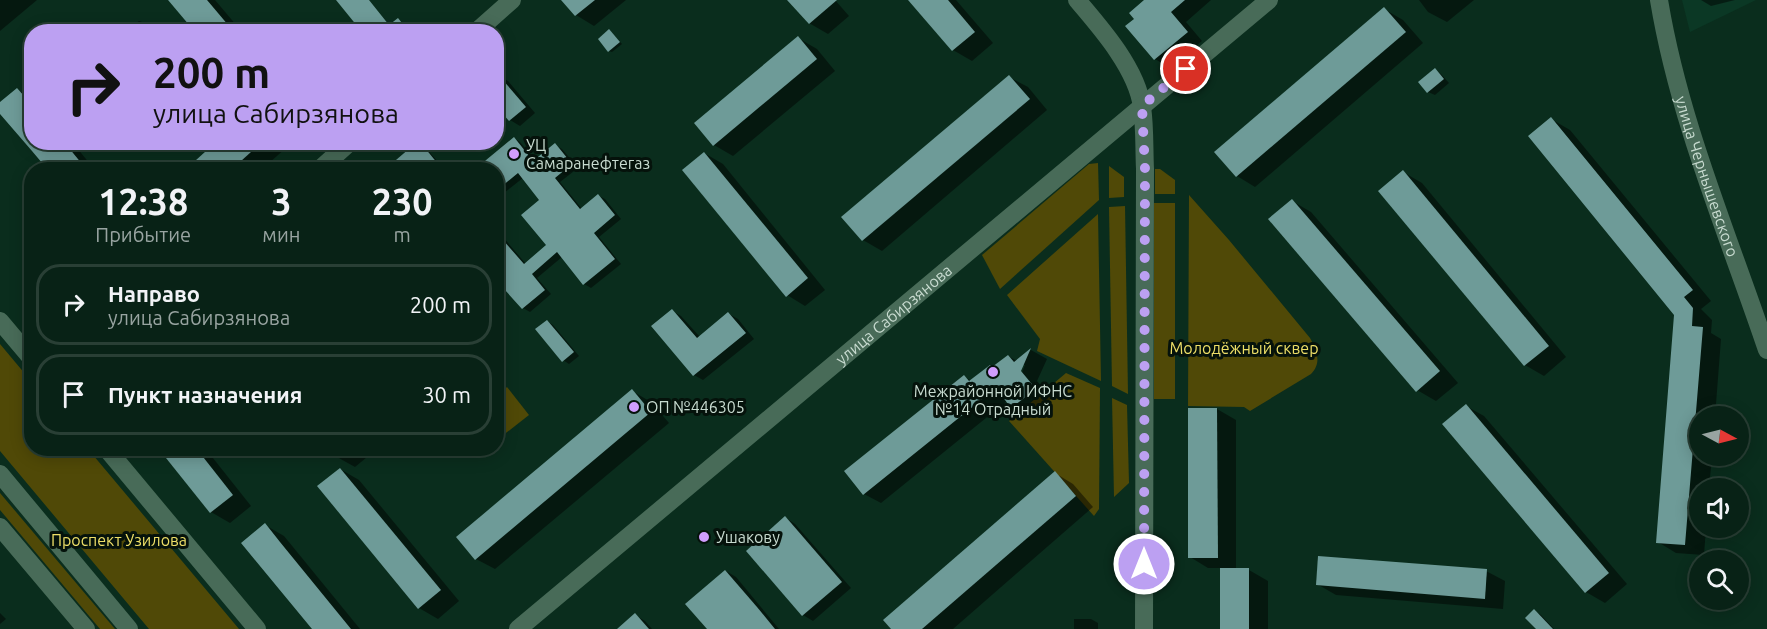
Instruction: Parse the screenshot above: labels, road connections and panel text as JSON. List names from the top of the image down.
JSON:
{
  "streets": {
    "street": ["улица Чернышевского", "улица Сабирзянова"]
  },
  "parks": ["Молодёжный сквер", "Проспект Узилова"],
  "places": [
    "УЦ Самаранефтегаз",
    "Межрайонной ИФНС №14 Отрадный",
    "ОП №446305",
    "Ушакову"
  ],
  "north": "right",
  "page": {
    "turn": ["200 m", "улица Сабирзянова"],
    "eta": [
      "12:38",
      "Прибытие",
      "3",
      "мин",
      "230",
      "m"
    ],
    "list": [
      {
        "name": "Направо",
        "note": "улица Сабирзянова",
        "value": "200 m"
      },
      {
        "name": "Пункт назначения",
        "value": "30 m"
      }
    ]
  }
}
